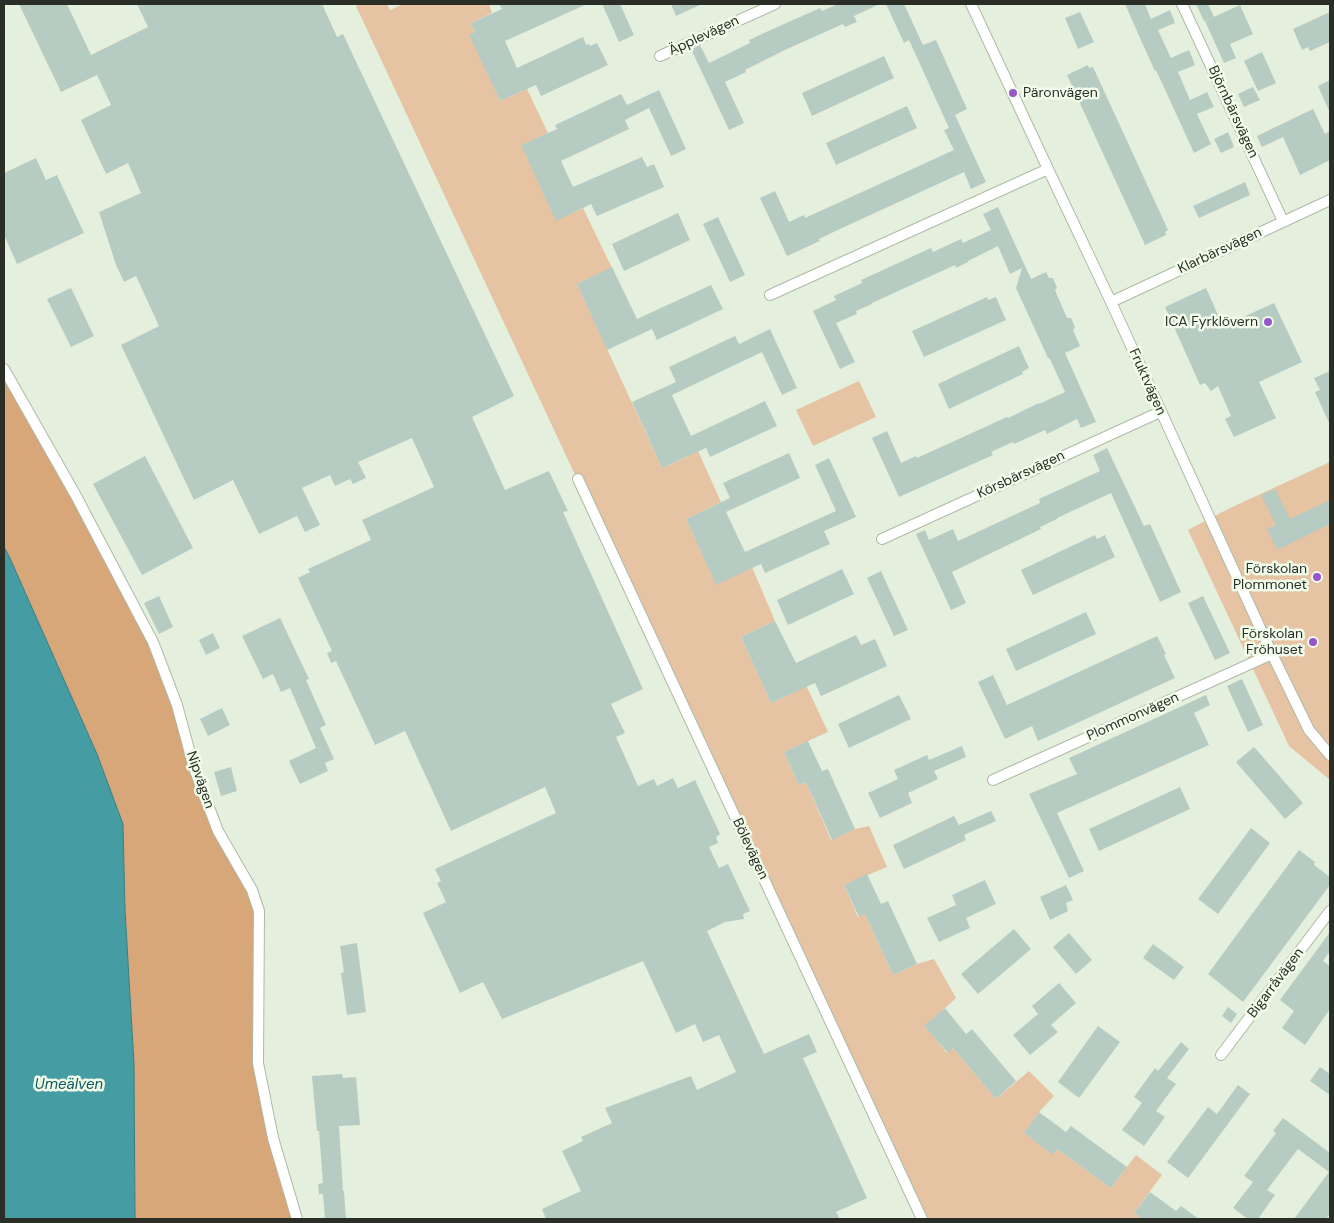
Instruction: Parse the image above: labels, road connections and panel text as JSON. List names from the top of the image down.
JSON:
{
  "streets": {
    "street": [
      "Äpplevägen",
      "Björnbärsvägen",
      "Klarbärsvägen",
      "Fruktvägen",
      "Körsbärsvägen",
      "Plommonvägen",
      "Nipvägen",
      "Bölevägen",
      "Bigarråvägen"
    ]
  },
  "crossings": [
    ["Björnbärsvägen", "Klarbärsvägen"],
    ["Klarbärsvägen", "Fruktvägen"],
    ["Fruktvägen", "Körsbärsvägen"],
    ["Fruktvägen", "Plommonvägen"]
  ],
  "water": ["Umeälven"],
  "places": [
    "Päronvägen",
    "ICA Fyrklövern",
    "Förskolan Plommonet",
    "Förskolan Fröhuset"
  ]
}
